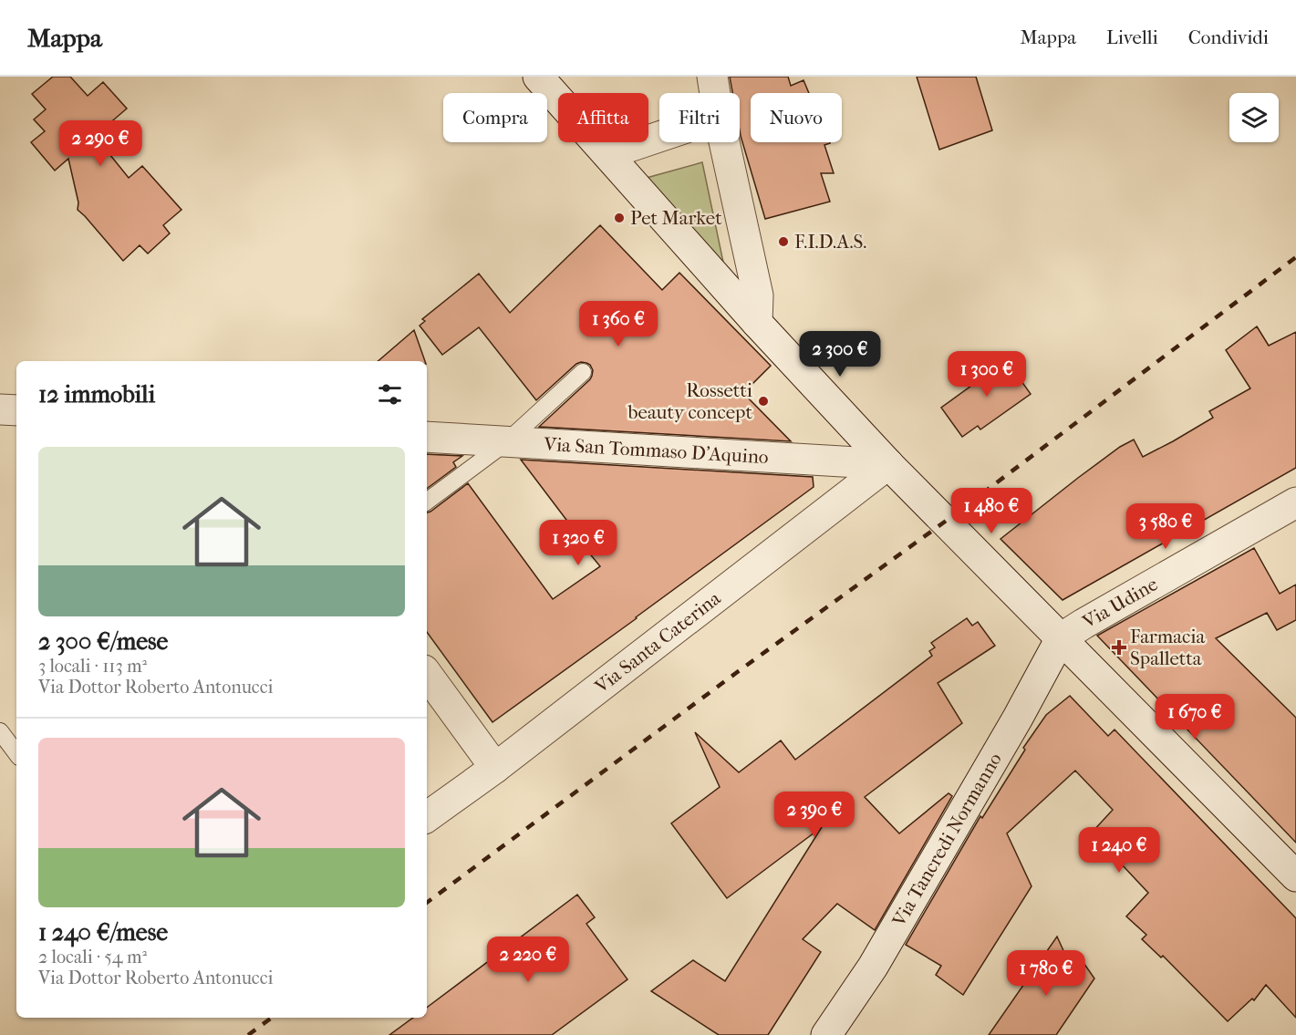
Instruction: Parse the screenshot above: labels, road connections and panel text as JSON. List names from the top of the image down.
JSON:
{
  "streets": {
    "street": [
      "Via San Tommaso D'Aquino",
      "Via Udine",
      "Via Santa Caterina",
      "Via Tancredi Normanno"
    ]
  },
  "crossings": [
    ["Via San Tommaso D'Aquino", "Via Santa Caterina"],
    ["Via Udine", "Via Tancredi Normanno"]
  ],
  "places": {
    "other": ["Pet Market", "F.I.D.A.S.", "Rossetti beauty concept"],
    "health": ["Farmacia Spalletta"]
  },
  "page": {
    "header": "Mappa",
    "nav": ["Mappa", "Livelli", "Condividi"],
    "chip": [
      "Compra",
      "Affitta",
      "Filtri",
      "Nuovo"
    ],
    "price": [
      "2 290 €",
      "1 360 €",
      "2 300 €",
      "1 300 €",
      "1 480 €",
      "3 580 €",
      "1 320 €",
      "1 670 €",
      "2 390 €",
      "1 240 €",
      "2 220 €",
      "1 780 €"
    ],
    "heading": "12 immobili",
    "list": [
      {
        "name": "2 300 €/mese",
        "note": "3 locali · 113 m² · Via Dottor Roberto Antonucci"
      },
      {
        "name": "1 240 €/mese",
        "note": "2 locali · 54 m² · Via Dottor Roberto Antonucci"
      }
    ]
  }
}
